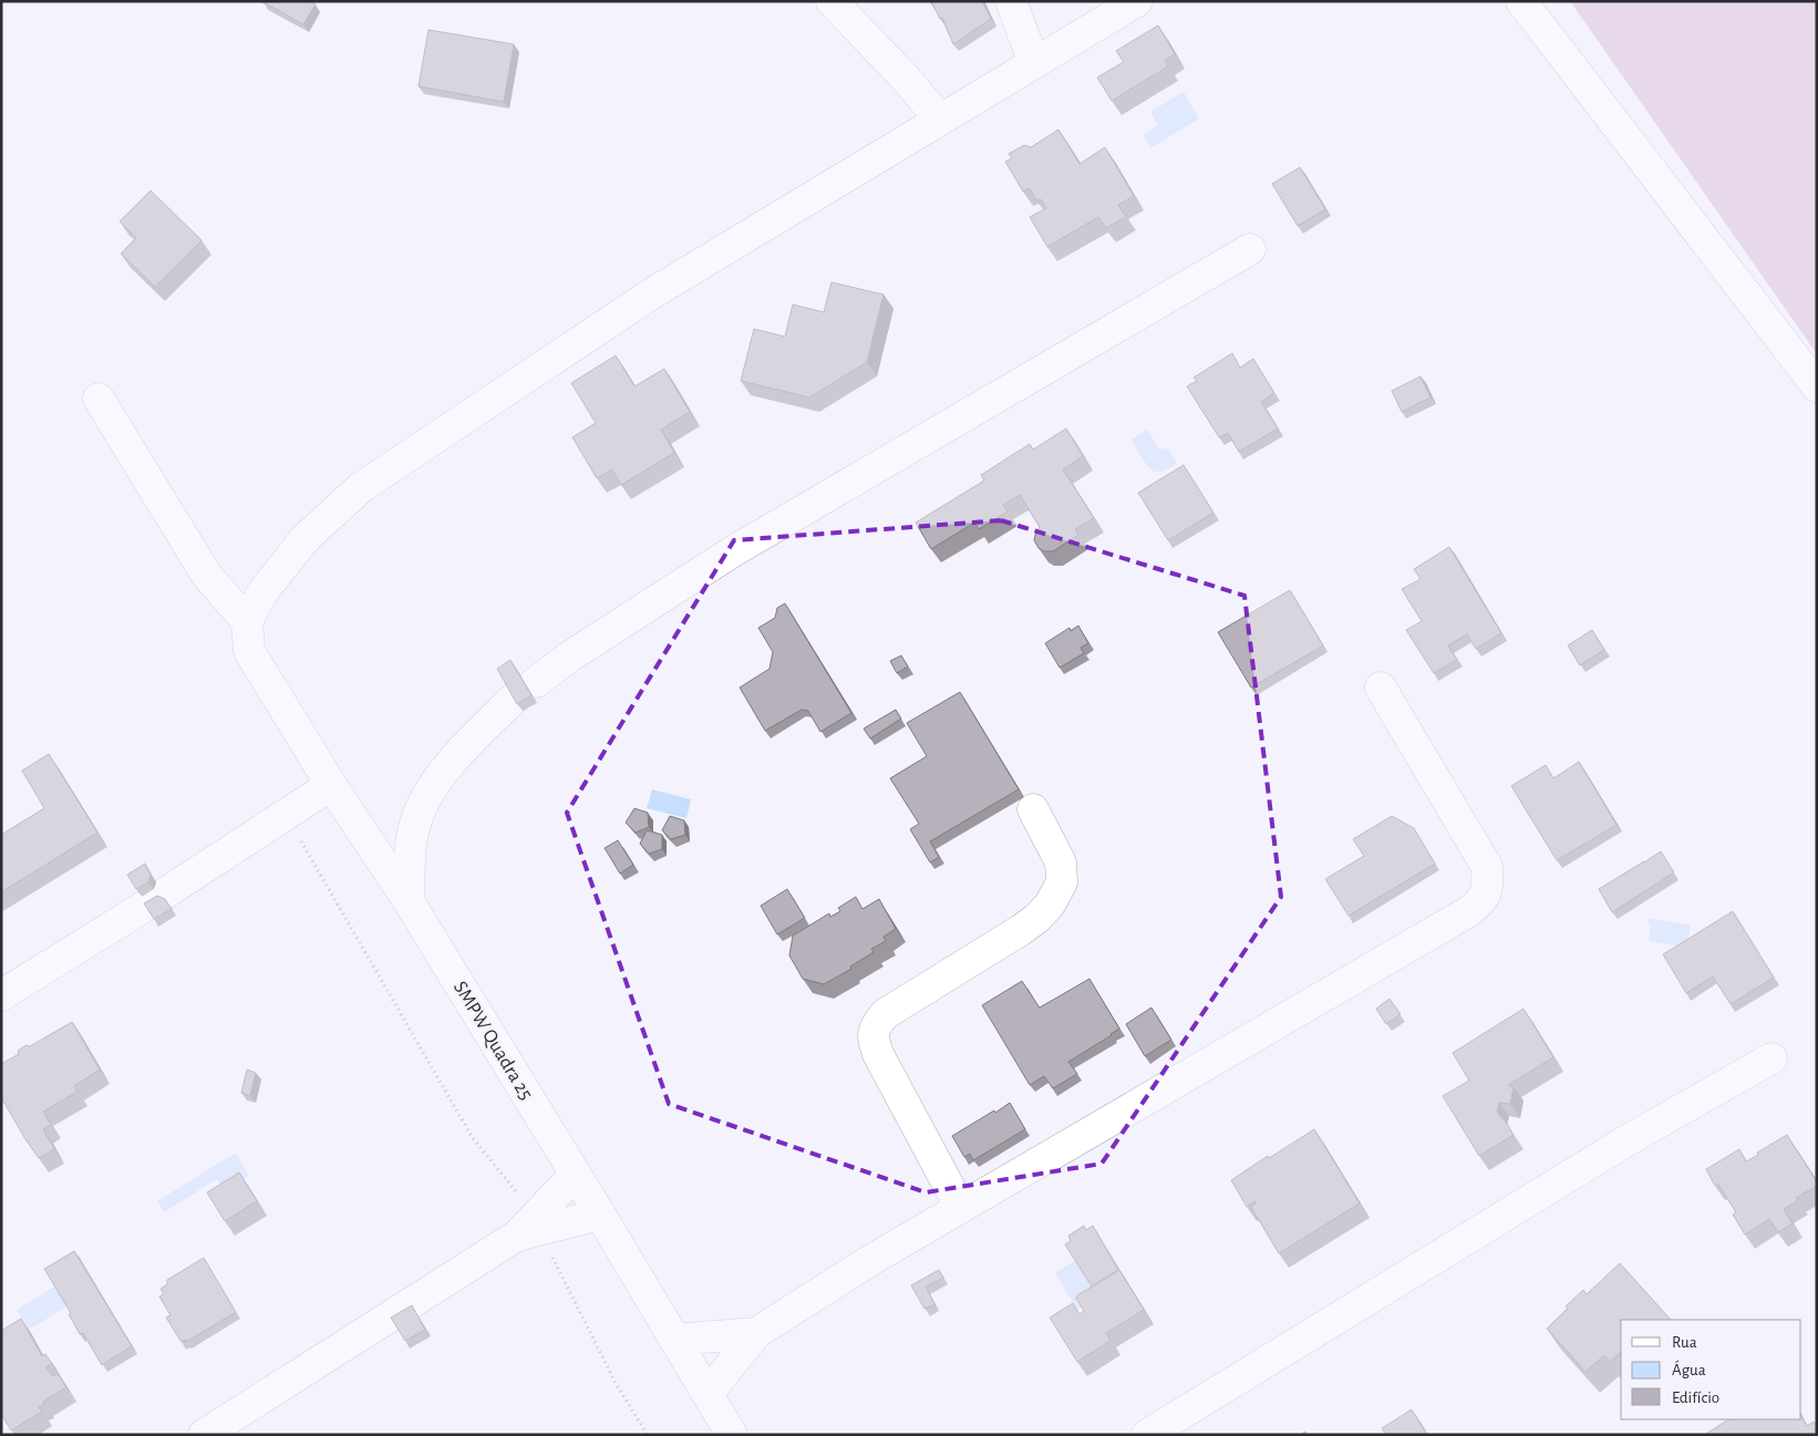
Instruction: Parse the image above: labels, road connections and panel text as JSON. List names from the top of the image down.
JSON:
{
  "streets": {
    "street": ["SMPW Quadra 25"]
  },
  "legend": ["Rua", "Água", "Edifício"]
}
